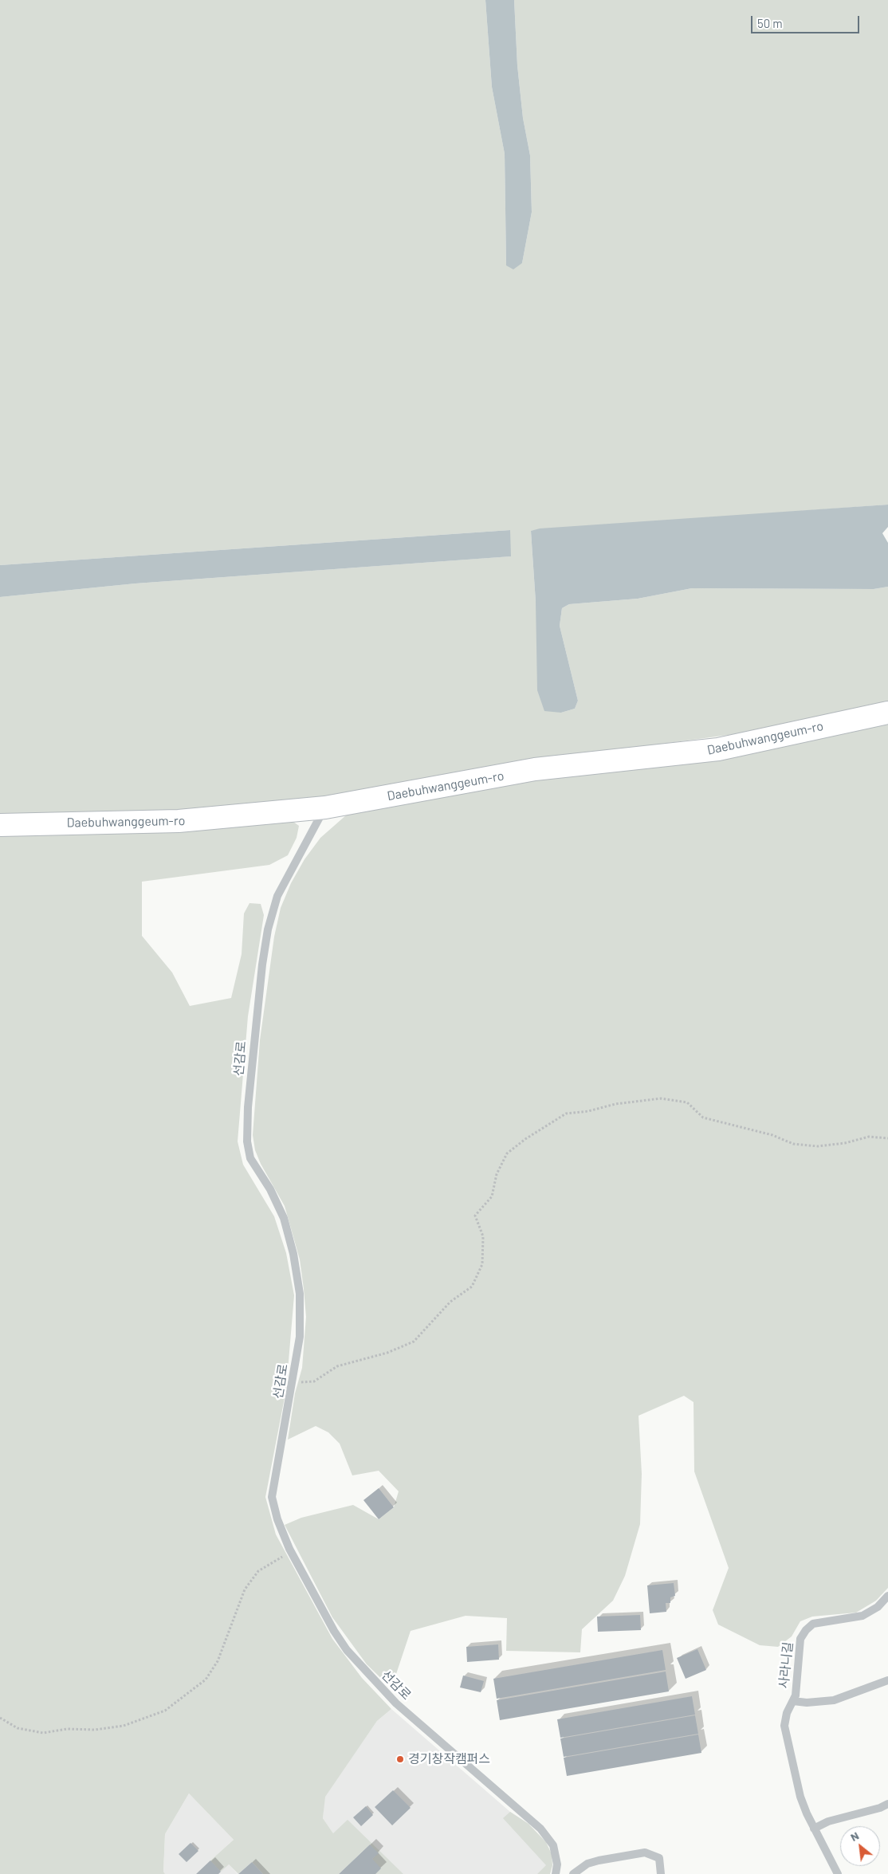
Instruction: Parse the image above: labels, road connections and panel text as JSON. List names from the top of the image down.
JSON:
{
  "streets": {
    "main road": ["Daebuhwanggeum-ro"],
    "lane": ["선감로", "사라니길"]
  },
  "crossings": [
    ["Daebuhwanggeum-ro", "선감로"]
  ],
  "places": ["경기창작캠퍼스"],
  "scale_bar": "50 m",
  "north": "top left"
}
